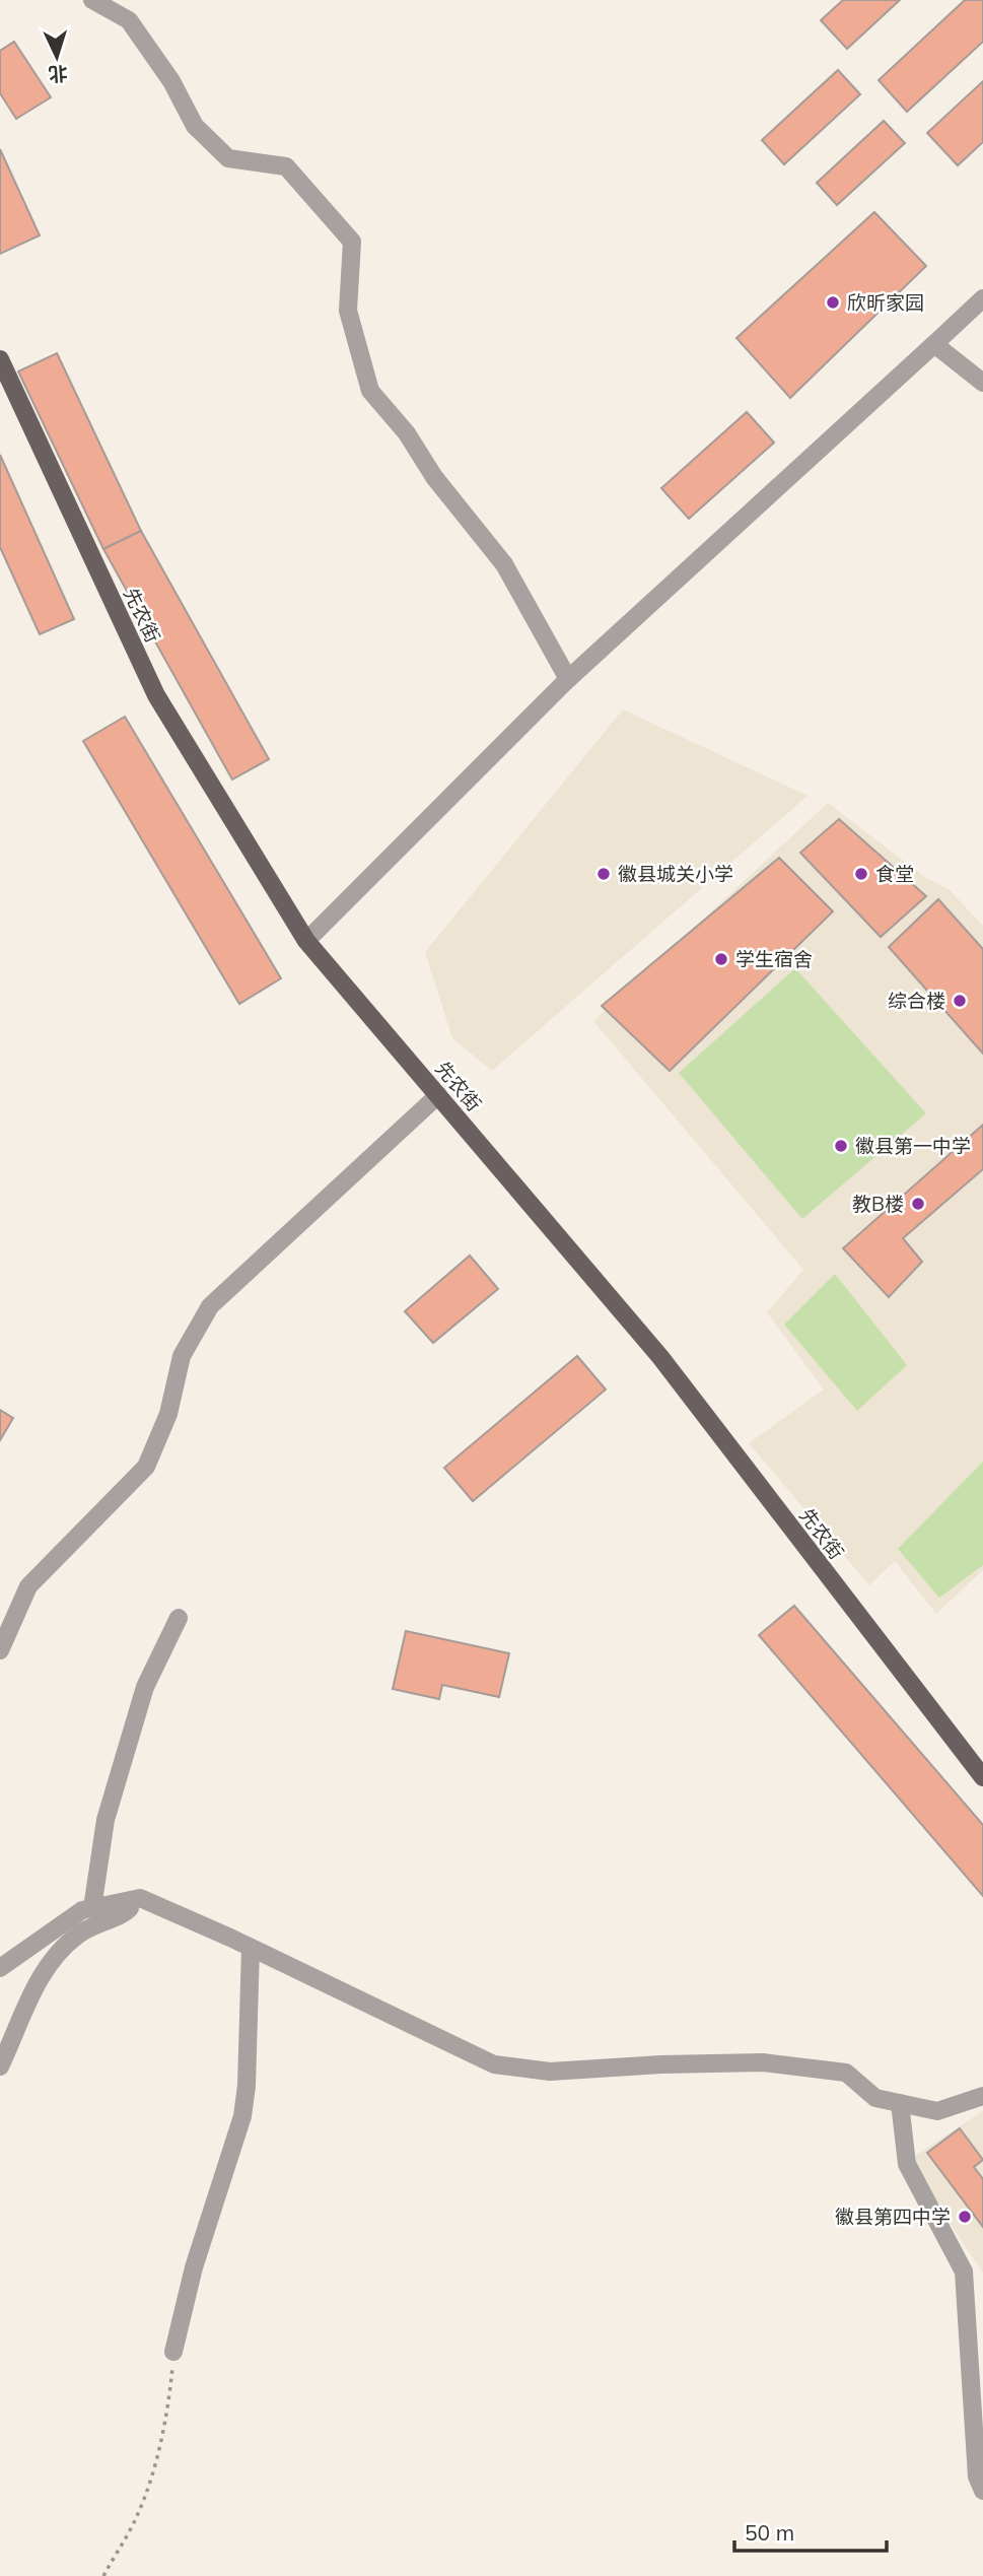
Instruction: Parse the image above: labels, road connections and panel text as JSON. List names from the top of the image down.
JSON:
{
  "streets": {
    "main road": ["先农街"]
  },
  "places": [
    "欣昕家园",
    "徽县城关小学",
    "食堂",
    "学生宿舍",
    "综合楼",
    "徽县第一中学",
    "教B楼",
    "徽县第四中学"
  ],
  "scale_bar": "50 m",
  "north": "bottom"
}
